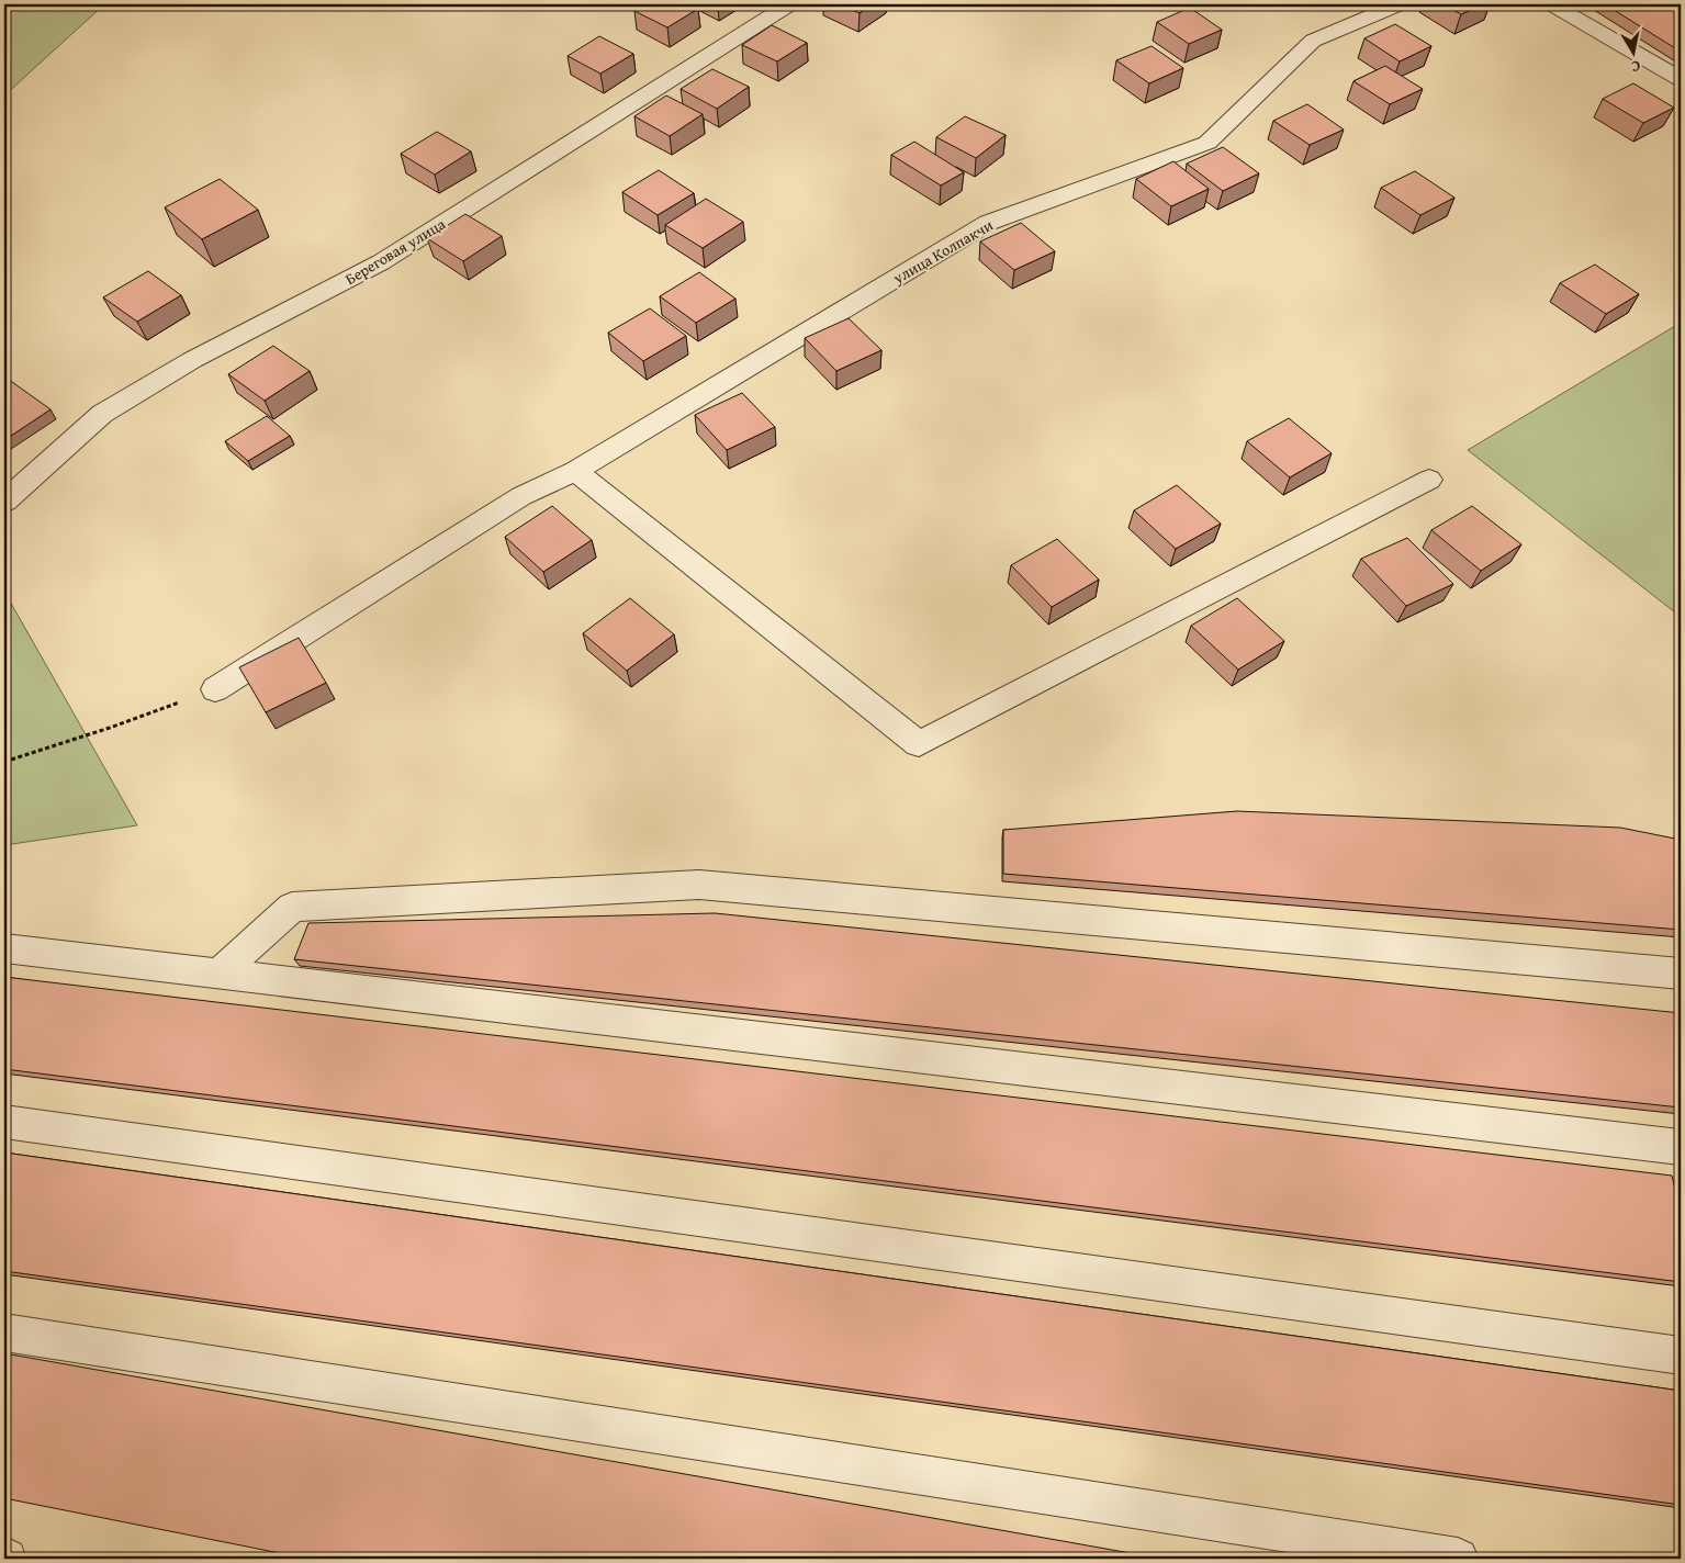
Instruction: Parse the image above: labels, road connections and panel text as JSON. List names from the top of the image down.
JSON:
{
  "streets": {
    "street": ["Береговая улица", "улица Колпакчи"]
  },
  "north": "bottom"
}
